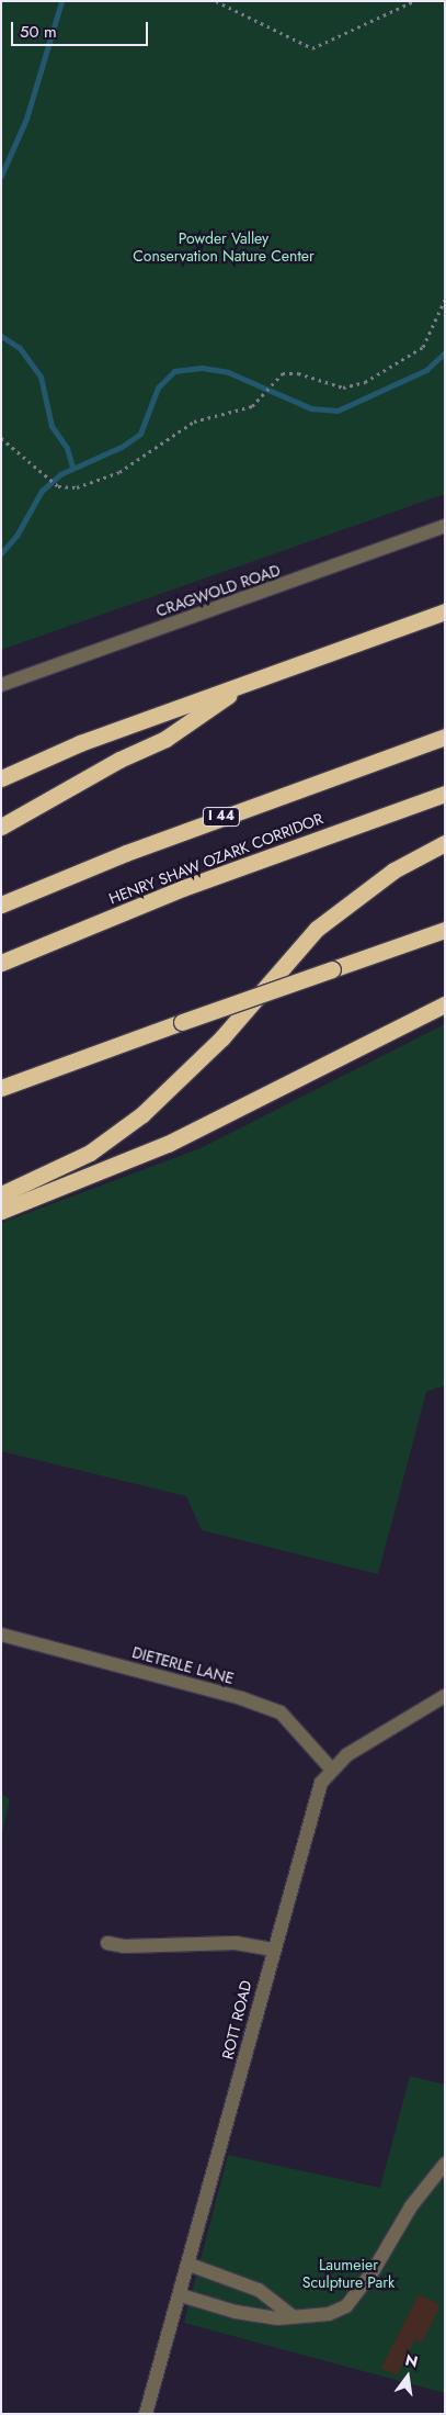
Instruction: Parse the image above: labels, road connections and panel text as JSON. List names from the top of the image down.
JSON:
{
  "streets": {
    "highway": ["I 44", "HENRY SHAW OZARK CORRIDOR"],
    "street": ["CRAGWOLD ROAD", "DIETERLE LANE", "ROTT ROAD"]
  },
  "crossings": [
    ["DIETERLE LANE", "ROTT ROAD"]
  ],
  "parks": ["Powder Valley Conservation Nature Center", "Laumeier Sculpture Park"],
  "scale_bar": "50 m",
  "north": "top"
}
